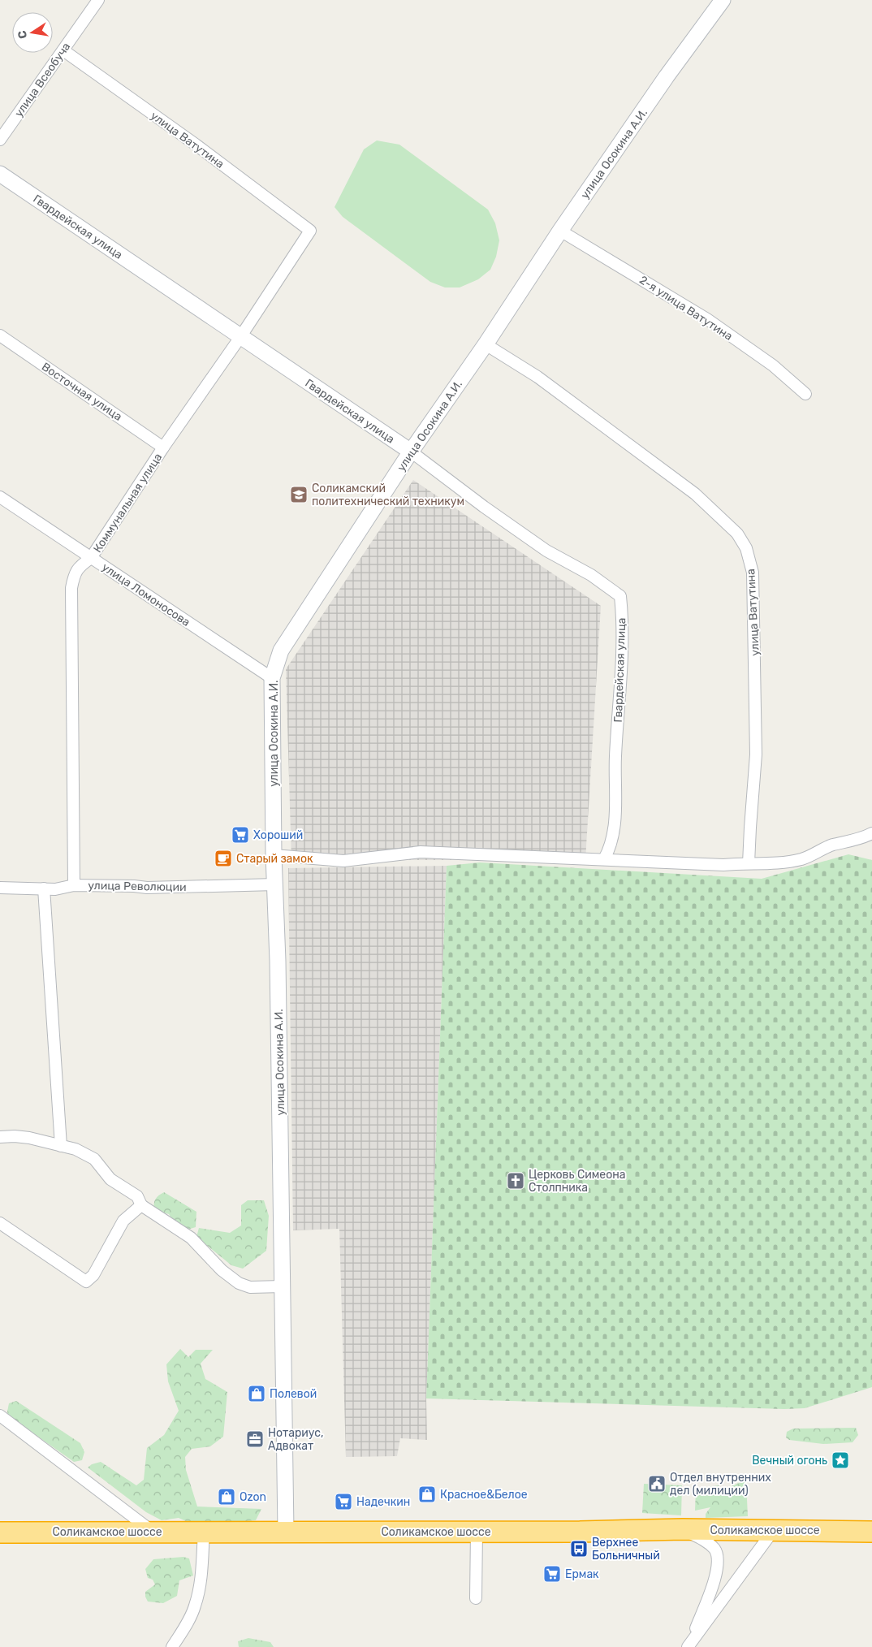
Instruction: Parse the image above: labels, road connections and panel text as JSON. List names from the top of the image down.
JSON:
{
  "streets": {
    "highway": ["Соликамское шоссе"],
    "street": [
      "улица Всеобуча",
      "улица Ватутина",
      "улица Осокина А.И.",
      "Гвардейская улица",
      "2-я улица Ватутина",
      "Восточная улица",
      "Коммунальная улица",
      "улица Ломоносова",
      "улица Революции"
    ]
  },
  "crossings": [
    ["улица Всеобуча", "улица Ватутина"],
    ["улица Ватутина", "улица Осокина А.И."],
    ["улица Ватутина", "Коммунальная улица"],
    ["улица Осокина А.И.", "Гвардейская улица"],
    ["улица Осокина А.И.", "2-я улица Ватутина"],
    ["улица Осокина А.И.", "улица Ломоносова"],
    ["улица Осокина А.И.", "улица Революции"],
    ["улица Осокина А.И.", "Соликамское шоссе"],
    ["Гвардейская улица", "Коммунальная улица"],
    ["Восточная улица", "Коммунальная улица"],
    ["Коммунальная улица", "улица Ломоносова"],
    ["Коммунальная улица", "улица Революции"]
  ],
  "places": {
    "school or university": ["Соликамский политехнический техникум"],
    "supermarket": ["Хороший", "Надечкин", "Ермак"],
    "cafe": ["Старый замок"],
    "church": ["Церковь Симеона Столпника"],
    "shop": ["Полевой", "Красное&Белое", "Ozon"],
    "office": ["Нотариус, Адвокат"],
    "place": ["Вечный огонь"],
    "public building": ["Отдел внутренних дел (милиции)"],
    "bus stop": ["Верхнее Больничный"]
  },
  "north": "left"
}
